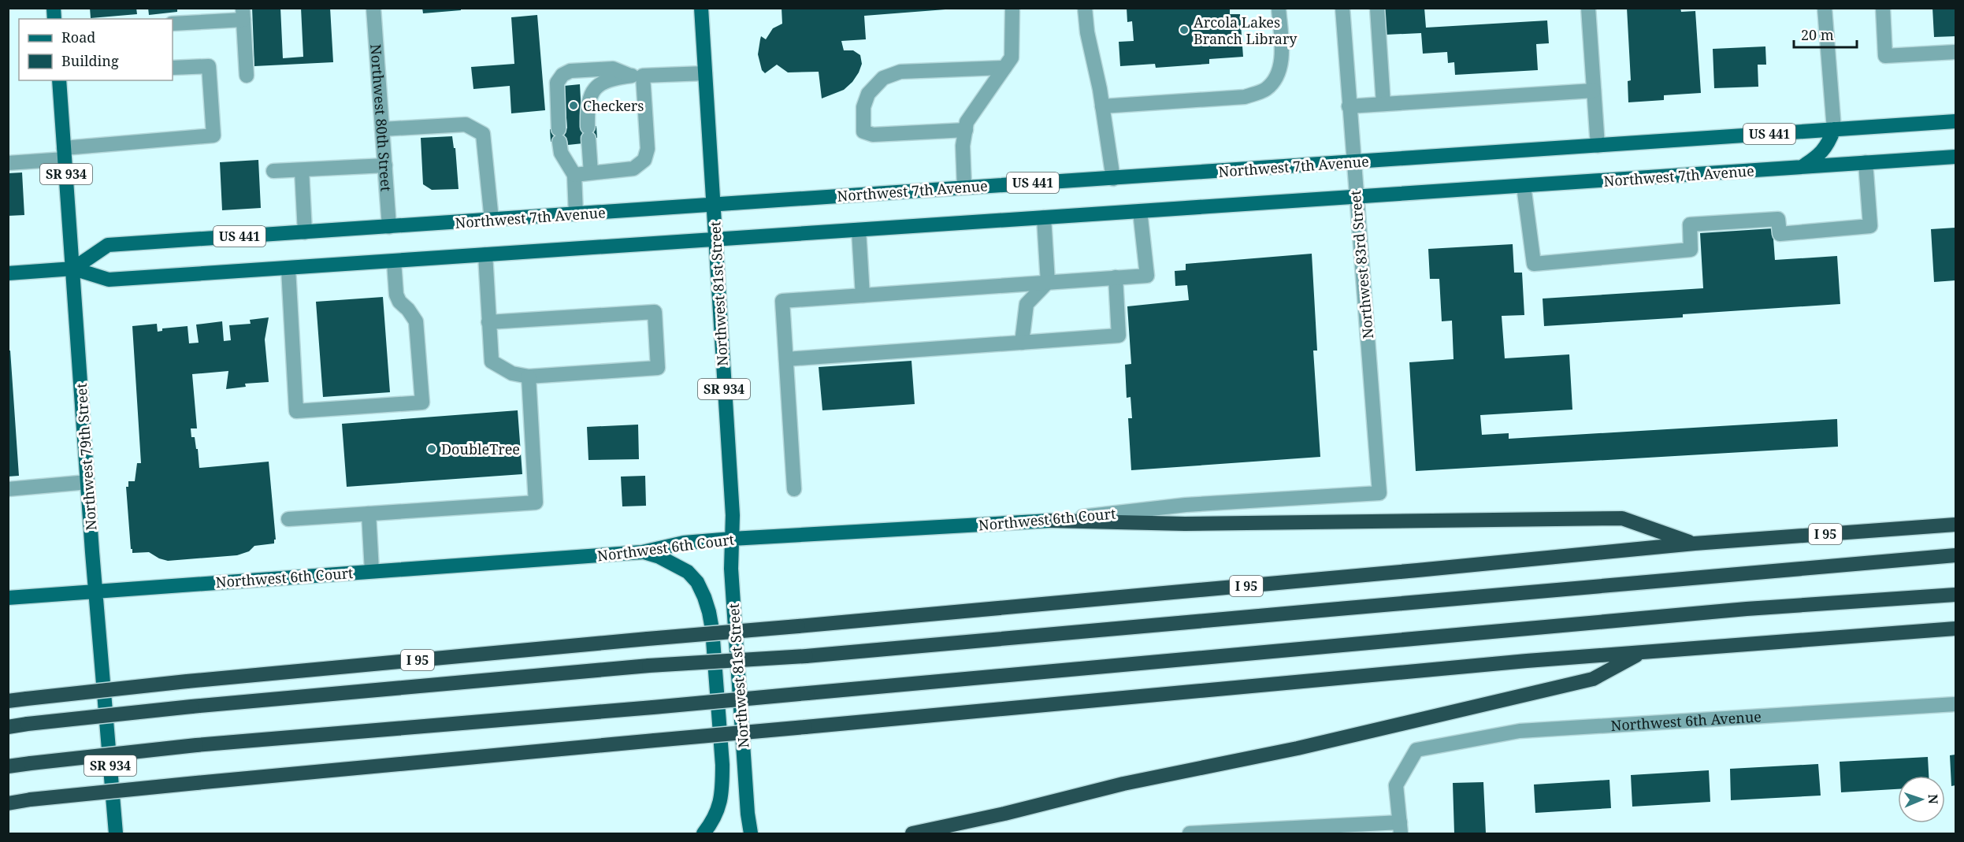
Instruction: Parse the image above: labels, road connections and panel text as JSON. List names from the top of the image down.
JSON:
{
  "streets": {
    "highway": ["I 95"],
    "main road": [
      "US 441",
      "Northwest 7th Avenue",
      "SR 934",
      "Northwest 81st Street",
      "Northwest 79th Street",
      "Northwest 6th Court"
    ],
    "street": ["Northwest 80th Street", "Northwest 83rd Street", "Northwest 6th Avenue"]
  },
  "crossings": [
    ["Northwest 80th Street", "Northwest 7th Avenue"],
    ["Northwest 7th Avenue", "Northwest 83rd Street"],
    ["Northwest 7th Avenue", "Northwest 81st Street"],
    ["Northwest 7th Avenue", "Northwest 79th Street"],
    ["Northwest 83rd Street", "Northwest 6th Court"],
    ["Northwest 81st Street", "Northwest 6th Court"],
    ["Northwest 79th Street", "Northwest 6th Court"]
  ],
  "places": ["Arcola Lakes Branch Library", "Checkers", "DoubleTree"],
  "legend": ["Road", "Building"],
  "scale_bar": "20 m",
  "north": "right"
}
